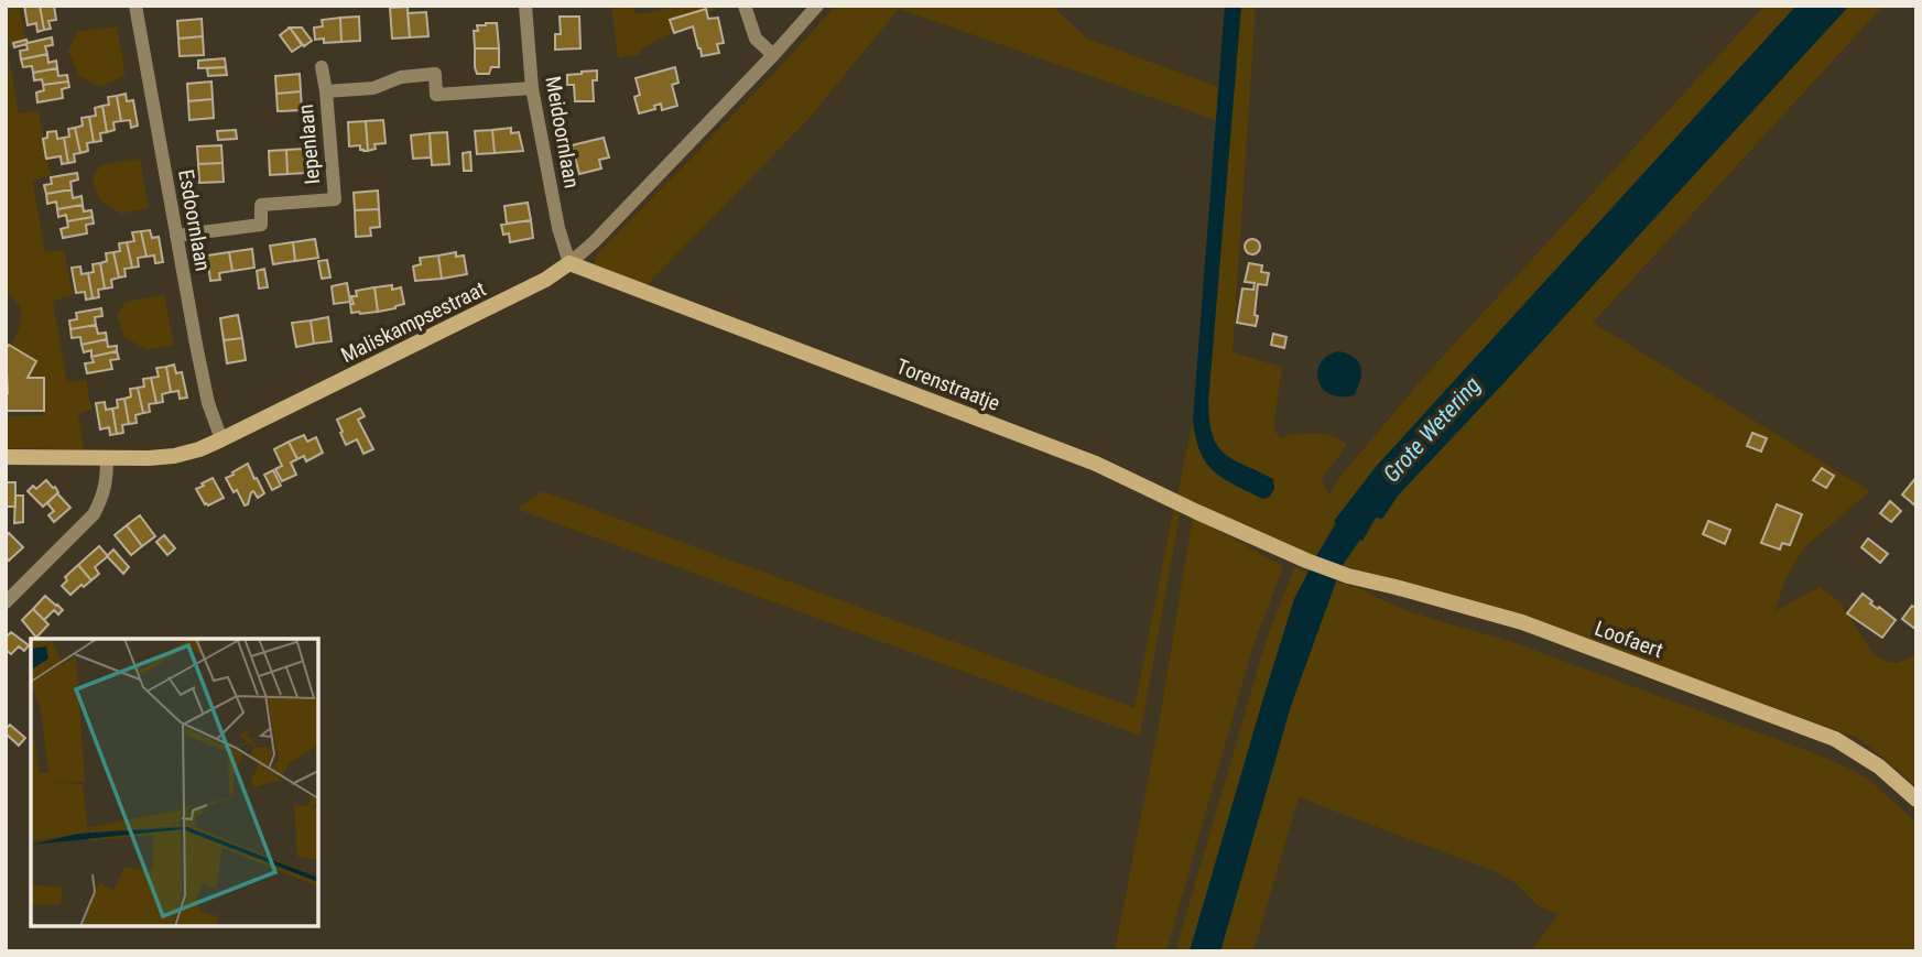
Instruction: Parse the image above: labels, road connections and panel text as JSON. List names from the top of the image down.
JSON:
{
  "streets": {
    "street": [
      "Meidoornlaan",
      "Iepenlaan",
      "Esdoornlaan",
      "Maliskampsestraat",
      "Torenstraatje",
      "Loofaert"
    ]
  },
  "crossings": [
    ["Meidoornlaan", "Iepenlaan"],
    ["Meidoornlaan", "Maliskampsestraat"],
    ["Meidoornlaan", "Torenstraatje"],
    ["Iepenlaan", "Esdoornlaan"],
    ["Esdoornlaan", "Maliskampsestraat"],
    ["Maliskampsestraat", "Torenstraatje"],
    ["Torenstraatje", "Loofaert"]
  ],
  "water": ["Grote Wetering"]
}
